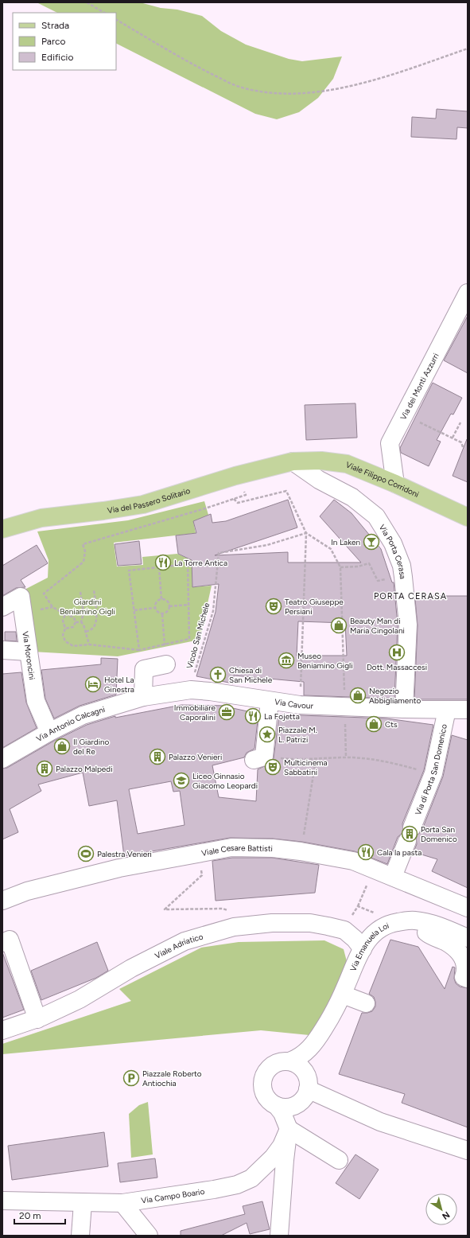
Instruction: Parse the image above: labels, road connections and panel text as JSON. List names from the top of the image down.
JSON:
{
  "streets": {
    "main road": ["Viale Filippo Corridoni", "Via del Passero Solitario"],
    "street": [
      "Via dei Monti Azzurri",
      "Via Porta Cerasa",
      "Via Moroncini",
      "Via Cavour",
      "Via Antonio Calcagni",
      "Via di Porta San Domenico",
      "Viale Cesare Battisti",
      "Viale Adriatico",
      "Via Emanuela Loi",
      "Via Campo Boario"
    ],
    "path": ["Vicolo San Michele"]
  },
  "crossings": [
    ["Via dei Monti Azzurri", "Viale Filippo Corridoni"],
    ["Viale Filippo Corridoni", "Via del Passero Solitario"],
    ["Viale Filippo Corridoni", "Via Porta Cerasa"],
    ["Via del Passero Solitario", "Via Porta Cerasa"],
    ["Via Porta Cerasa", "Via Cavour"],
    ["Vicolo San Michele", "Via Cavour"],
    ["Via Moroncini", "Via Antonio Calcagni"],
    ["Via Cavour", "Via Antonio Calcagni"],
    ["Via Cavour", "Via di Porta San Domenico"],
    ["Via di Porta San Domenico", "Viale Cesare Battisti"],
    ["Viale Adriatico", "Via Emanuela Loi"]
  ],
  "districts": ["PORTA CERASA"],
  "parks": ["Giardini Beniamino Gigli"],
  "places": {
    "bar": ["In Laken"],
    "restaurant": ["La Torre Antica", "La Fojetta", "Cala la pasta"],
    "theatre": ["Teatro Giuseppe Persiani", "Multicinema Sabbatini"],
    "shop": [
      "Beauty Man di Maria Cingolani",
      "Negozio Abbigliamento",
      "Cts",
      "Il Giardino del Re"
    ],
    "hospital": ["Dott. Massaccesi"],
    "museum": ["Museo Beniamino Gigli"],
    "church": ["Chiesa di San Michele"],
    "hotel": ["Hotel La Ginestra"],
    "office": ["Immobiliare Caporalini"],
    "place": ["Piazzale M. L. Patrizi"],
    "building": ["Palazzo Venieri", "Palazzo Malpedi", "Porta San Domenico"],
    "school or university": ["Liceo Ginnasio Giacomo Leopardi"],
    "sports": ["Palestra Venieri"],
    "parking": ["Piazzale Roberto Antiochia"]
  },
  "legend": ["Strada", "Parco", "Edificio"],
  "scale_bar": "20 m",
  "north": "bottom right"
}
